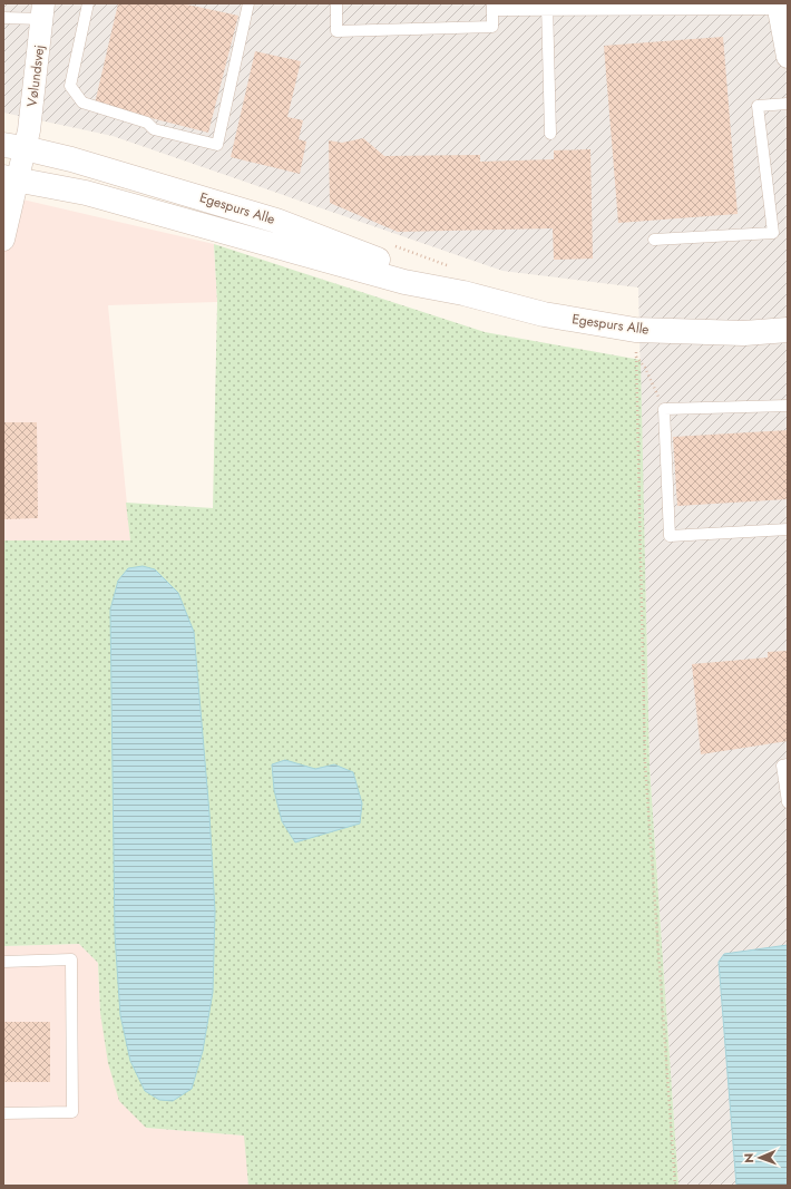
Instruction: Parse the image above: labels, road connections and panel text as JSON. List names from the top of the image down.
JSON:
{
  "streets": {
    "street": ["Vølundsvej", "Egespurs Alle"]
  },
  "crossings": [
    ["Vølundsvej", "Egespurs Alle"]
  ],
  "north": "left"
}
